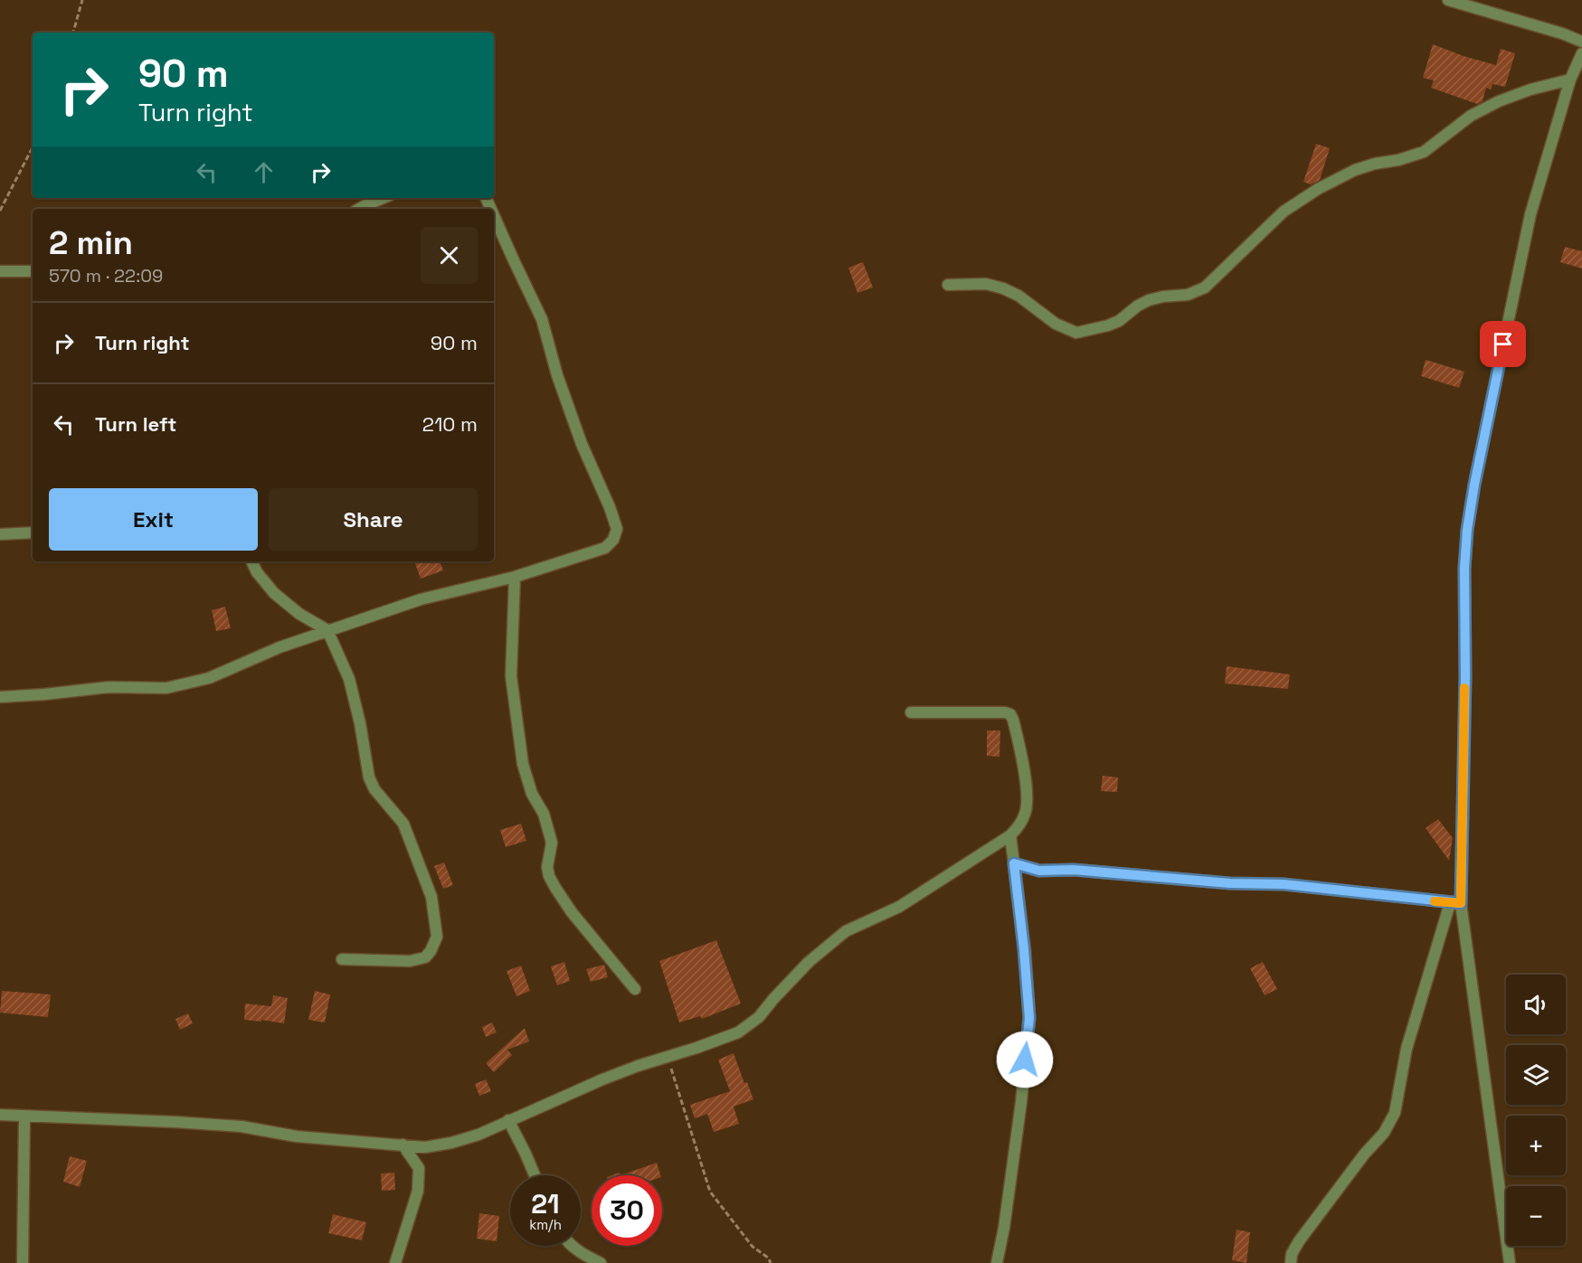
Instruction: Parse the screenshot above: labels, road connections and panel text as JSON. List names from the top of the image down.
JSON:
{
  "page": {
    "turn": ["90 m", "Turn right"],
    "heading": ["2 min", "570 m · 22:09"],
    "list": [
      {
        "name": "Turn right",
        "value": "90 m"
      },
      {
        "name": "Turn left",
        "value": "210 m"
      }
    ],
    "buttons": ["Exit", "Share"],
    "map_buttons": ["+", "−"],
    "speed": "21 km/h",
    "limit": "30"
  }
}
